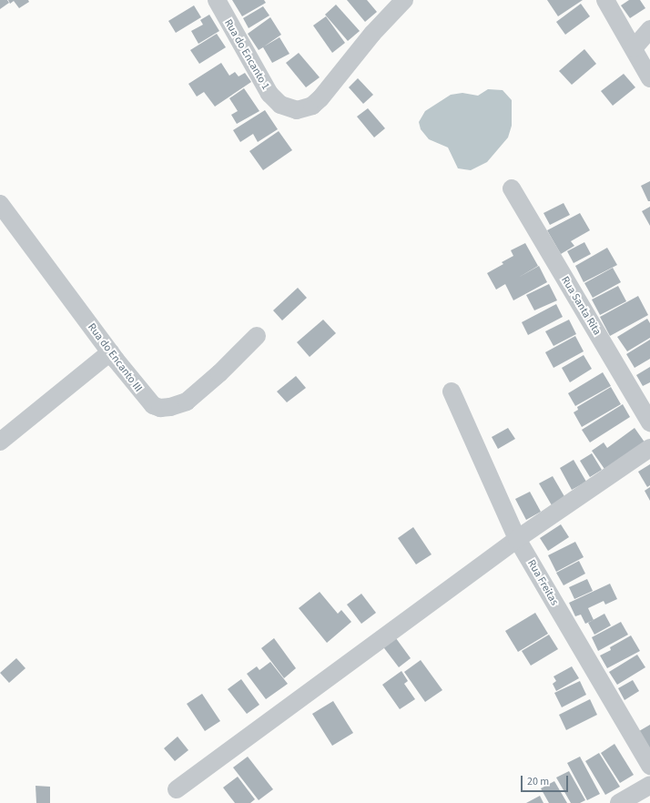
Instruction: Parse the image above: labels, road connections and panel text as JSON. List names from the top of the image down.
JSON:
{
  "streets": {
    "street": [
      "Rua do Encanto 1",
      "Rua Santa Rita",
      "Rua do Encanto III",
      "Rua Freitas"
    ]
  },
  "scale_bar": "20 m"
}
